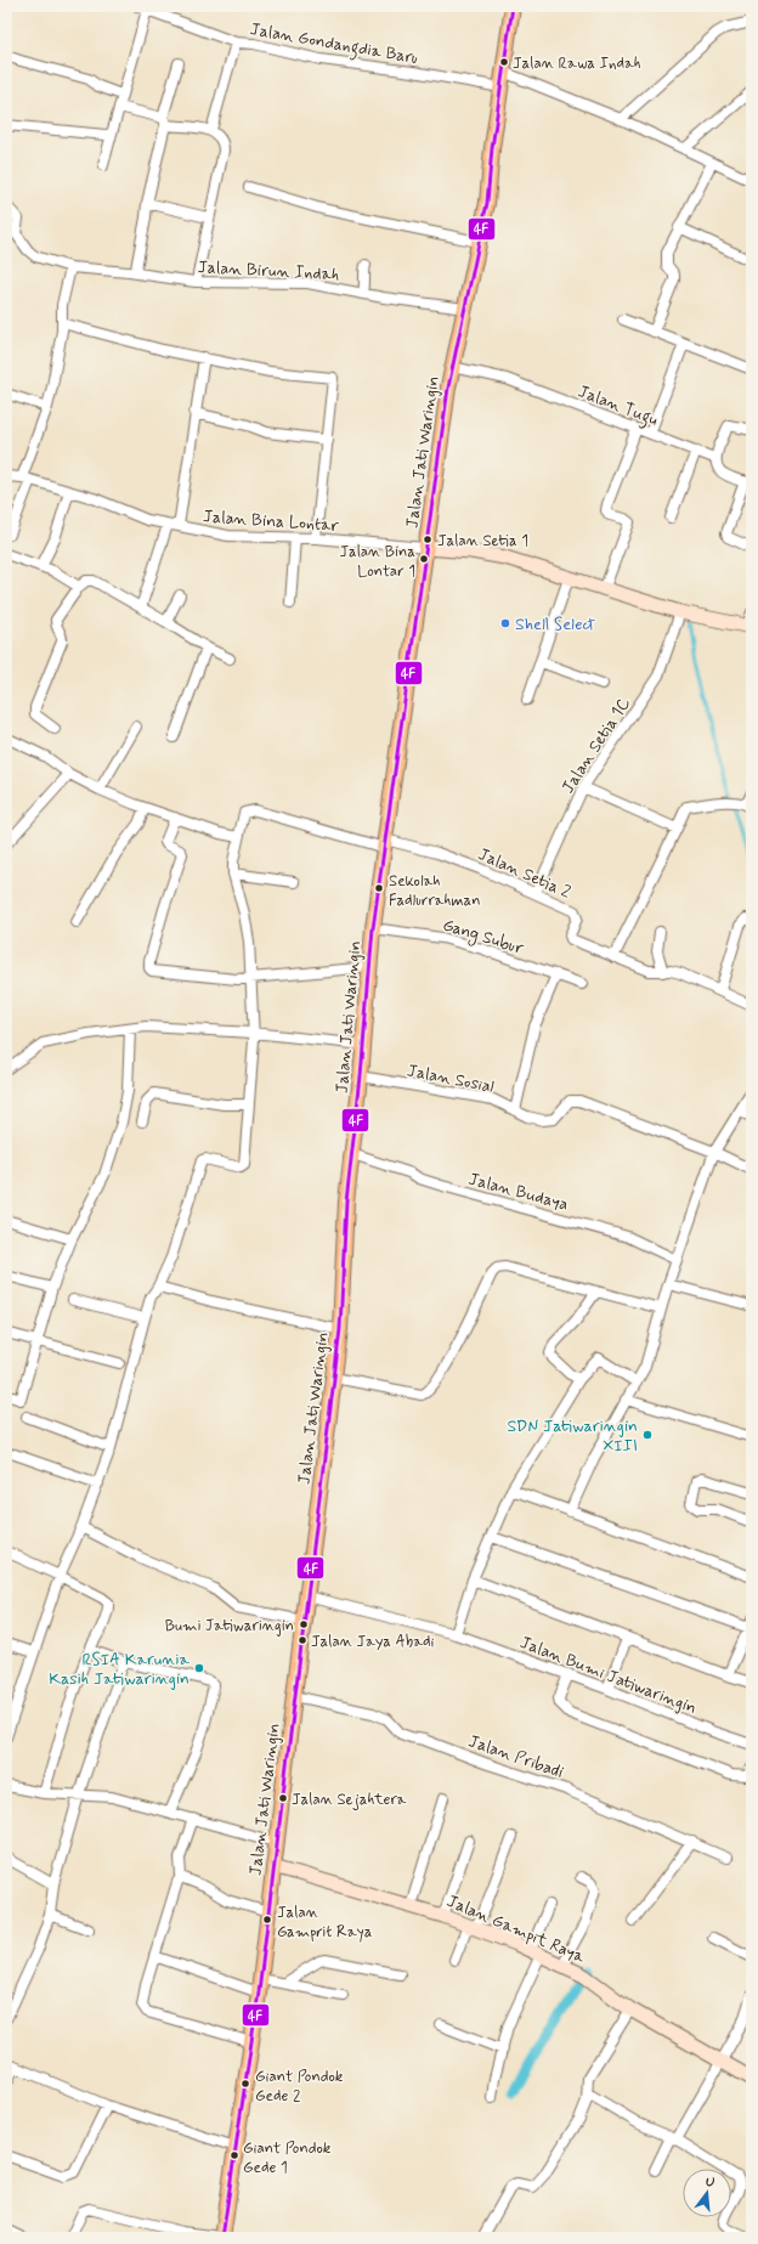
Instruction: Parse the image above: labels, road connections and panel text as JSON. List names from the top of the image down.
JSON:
{
  "streets": {
    "main road": ["Jalan Jati Waringin"],
    "street": [
      "Jalan Gondangdia Baru",
      "Jalan Birun Indah",
      "Jalan Tugu",
      "Jalan Bina Lontar",
      "Jalan Setia 1C",
      "Jalan Setia 2",
      "Gang Subur",
      "Jalan Sosial",
      "Jalan Budaya",
      "Jalan Bumi Jatiwaringin",
      "Jalan Pribadi",
      "Jalan Gampit Raya"
    ]
  },
  "crossings": [
    ["Jalan Gondangdia Baru", "Jalan Jati Waringin"],
    ["Jalan Birun Indah", "Jalan Jati Waringin"],
    ["Jalan Tugu", "Jalan Jati Waringin"],
    ["Jalan Jati Waringin", "Jalan Bina Lontar"],
    ["Jalan Jati Waringin", "Jalan Setia 2"],
    ["Jalan Jati Waringin", "Gang Subur"],
    ["Jalan Jati Waringin", "Jalan Sosial"],
    ["Jalan Jati Waringin", "Jalan Budaya"],
    ["Jalan Jati Waringin", "Jalan Bumi Jatiwaringin"],
    ["Jalan Jati Waringin", "Jalan Pribadi"],
    ["Jalan Jati Waringin", "Jalan Gampit Raya"],
    ["Jalan Setia 1C", "Jalan Setia 2"]
  ],
  "places": [
    "Jalan Rawa Indah",
    "Jalan Setia 1",
    "Jalan Bina Lontar 1",
    "Shell Select",
    "Sekolah Fadlurrahman",
    "SDN Jatiwaringin XIII",
    "Bumi Jatiwaringin",
    "Jalan Jaya Abadi",
    "RSIA Karunia Kasih Jatiwaringin",
    "Jalan Sejahtera",
    "Jalan Gamprit Raya",
    "Giant Pondok Gede 2",
    "Giant Pondok Gede 1"
  ],
  "lines": ["transit line 4F"],
  "north": "top"
}
